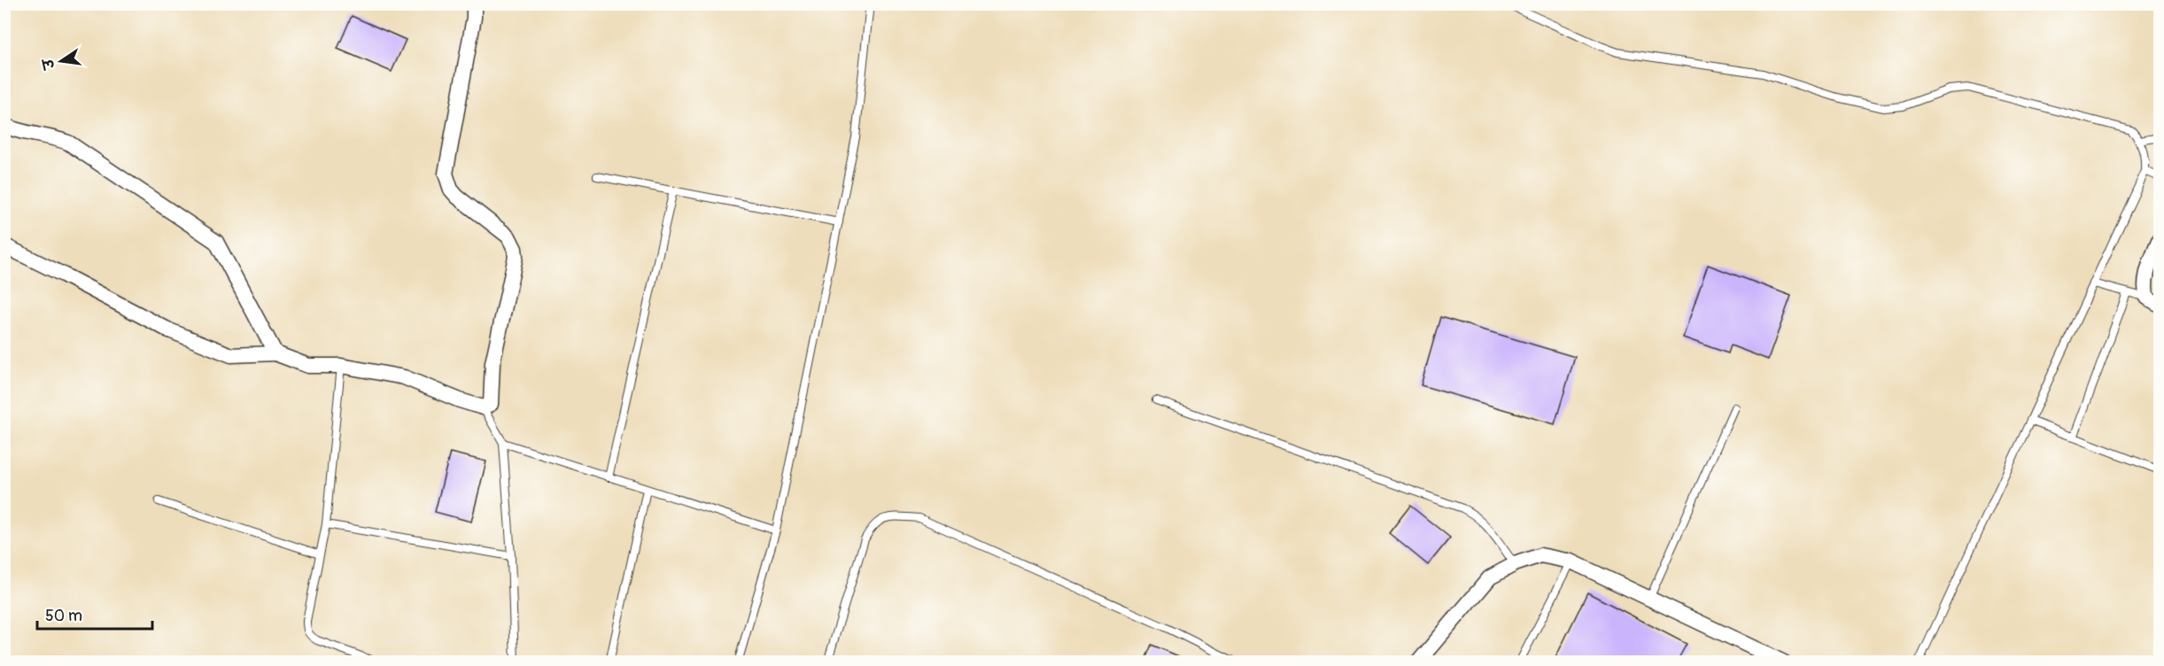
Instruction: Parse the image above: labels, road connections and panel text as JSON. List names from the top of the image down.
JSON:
{
  "scale_bar": "50 m",
  "north": "left"
}
